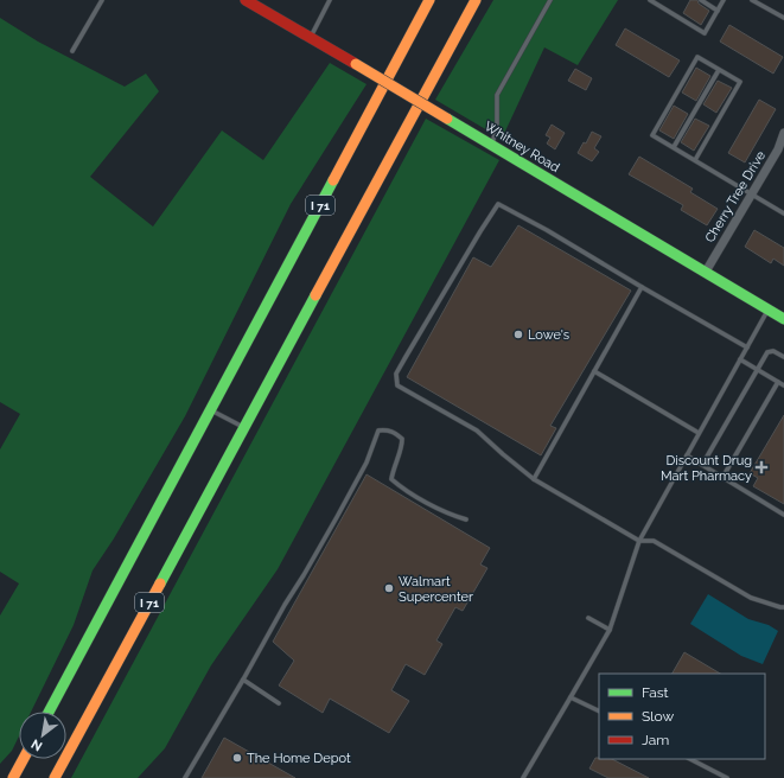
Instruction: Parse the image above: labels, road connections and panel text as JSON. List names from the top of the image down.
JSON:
{
  "streets": {
    "main road": ["Whitney Road", "I 71"],
    "street": ["Cherry Tree Drive"]
  },
  "crossings": [
    ["Whitney Road", "Cherry Tree Drive"]
  ],
  "places": {
    "other": ["Lowe's", "Walmart Supercenter", "The Home Depot"],
    "health": ["Discount Drug Mart Pharmacy"]
  },
  "legend": ["Fast", "Slow", "Jam"],
  "north": "bottom left"
}
